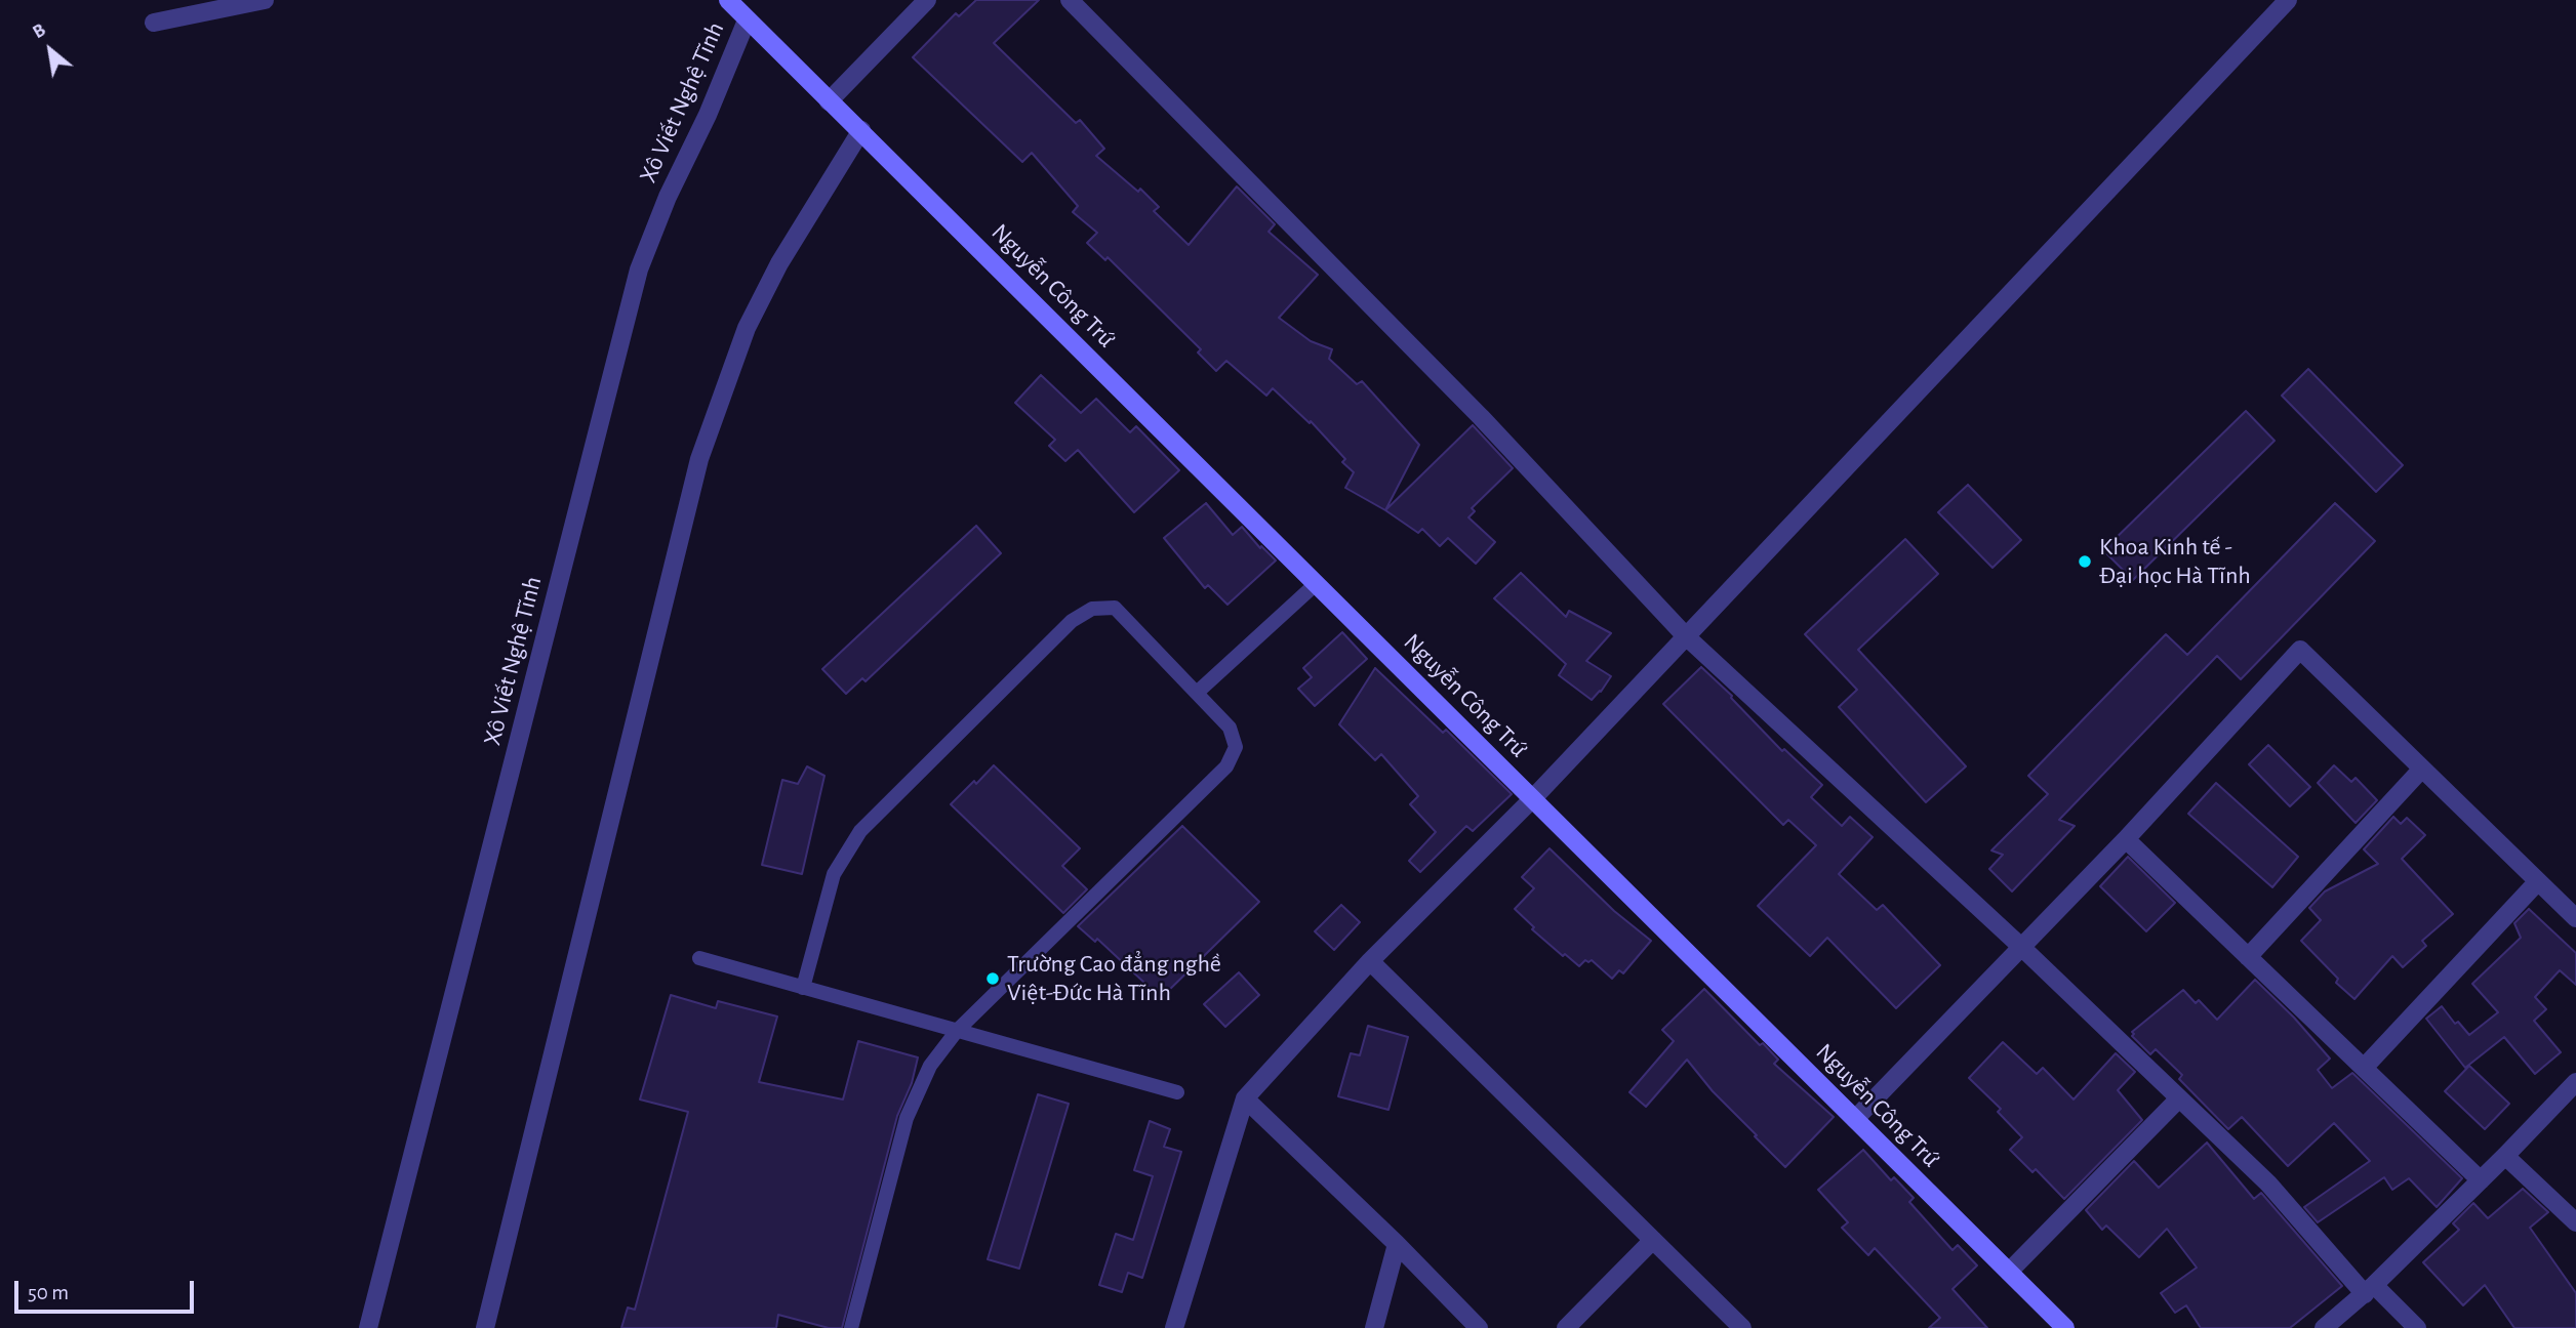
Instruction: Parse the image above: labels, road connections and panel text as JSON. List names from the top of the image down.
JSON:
{
  "streets": {
    "main road": ["Nguyễn Công Trứ"],
    "street": ["Xô Viết Nghệ Tĩnh"]
  },
  "crossings": [
    ["Xô Viết Nghệ Tĩnh", "Nguyễn Công Trứ"]
  ],
  "places": ["Khoa Kinh tế - Đại học Hà Tĩnh", "Trường Cao đẳng nghề Việt-Đức Hà Tĩnh"],
  "scale_bar": "50 m",
  "north": "top left"
}
